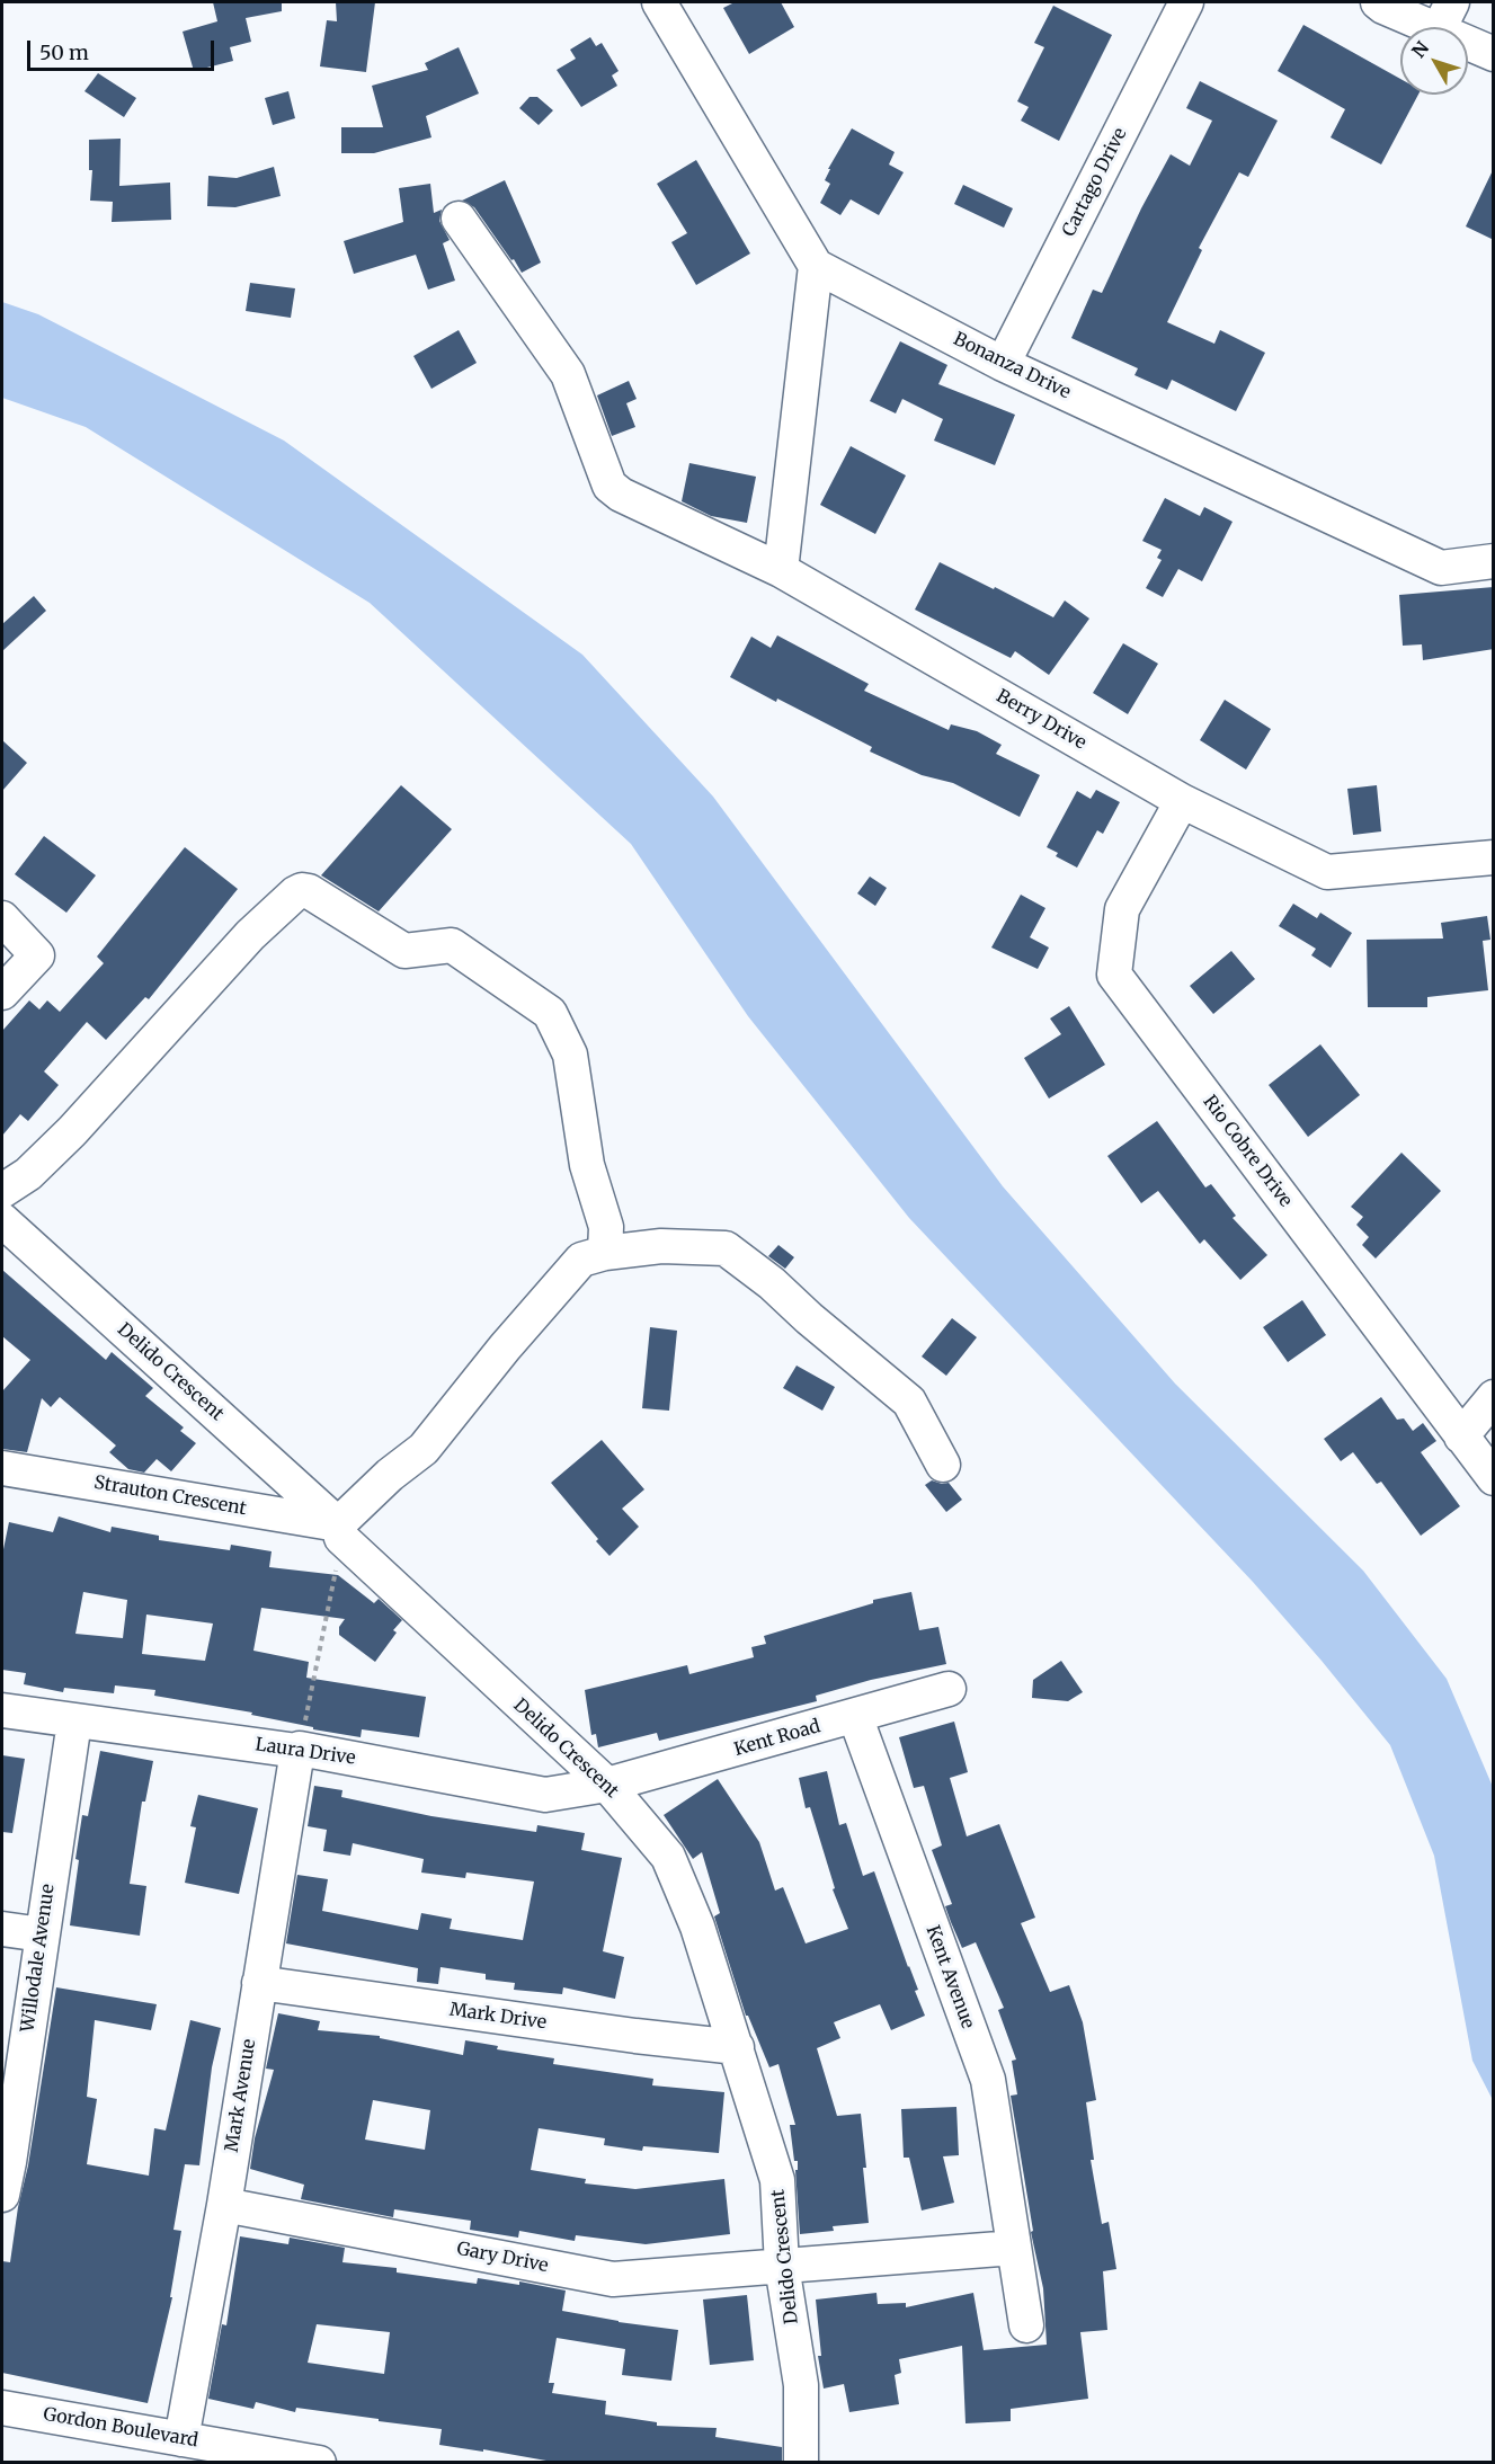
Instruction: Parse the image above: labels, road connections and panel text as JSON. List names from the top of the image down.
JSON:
{
  "streets": {
    "street": [
      "Cartago Drive",
      "Bonanza Drive",
      "Berry Drive",
      "Rio Cobre Drive",
      "Delido Crescent",
      "Strauton Crescent",
      "Kent Road",
      "Laura Drive",
      "Willodale Avenue",
      "Kent Avenue",
      "Mark Drive",
      "Mark Avenue",
      "Gary Drive",
      "Gordon Boulevard"
    ]
  },
  "crossings": [
    ["Cartago Drive", "Bonanza Drive"],
    ["Berry Drive", "Rio Cobre Drive"],
    ["Delido Crescent", "Strauton Crescent"],
    ["Delido Crescent", "Kent Road"],
    ["Delido Crescent", "Laura Drive"],
    ["Delido Crescent", "Mark Drive"],
    ["Delido Crescent", "Gary Drive"],
    ["Kent Road", "Laura Drive"],
    ["Kent Road", "Kent Avenue"],
    ["Laura Drive", "Willodale Avenue"],
    ["Laura Drive", "Mark Avenue"],
    ["Mark Drive", "Mark Avenue"],
    ["Mark Avenue", "Gary Drive"],
    ["Mark Avenue", "Gordon Boulevard"]
  ],
  "scale_bar": "50 m",
  "north": "top left"
}
